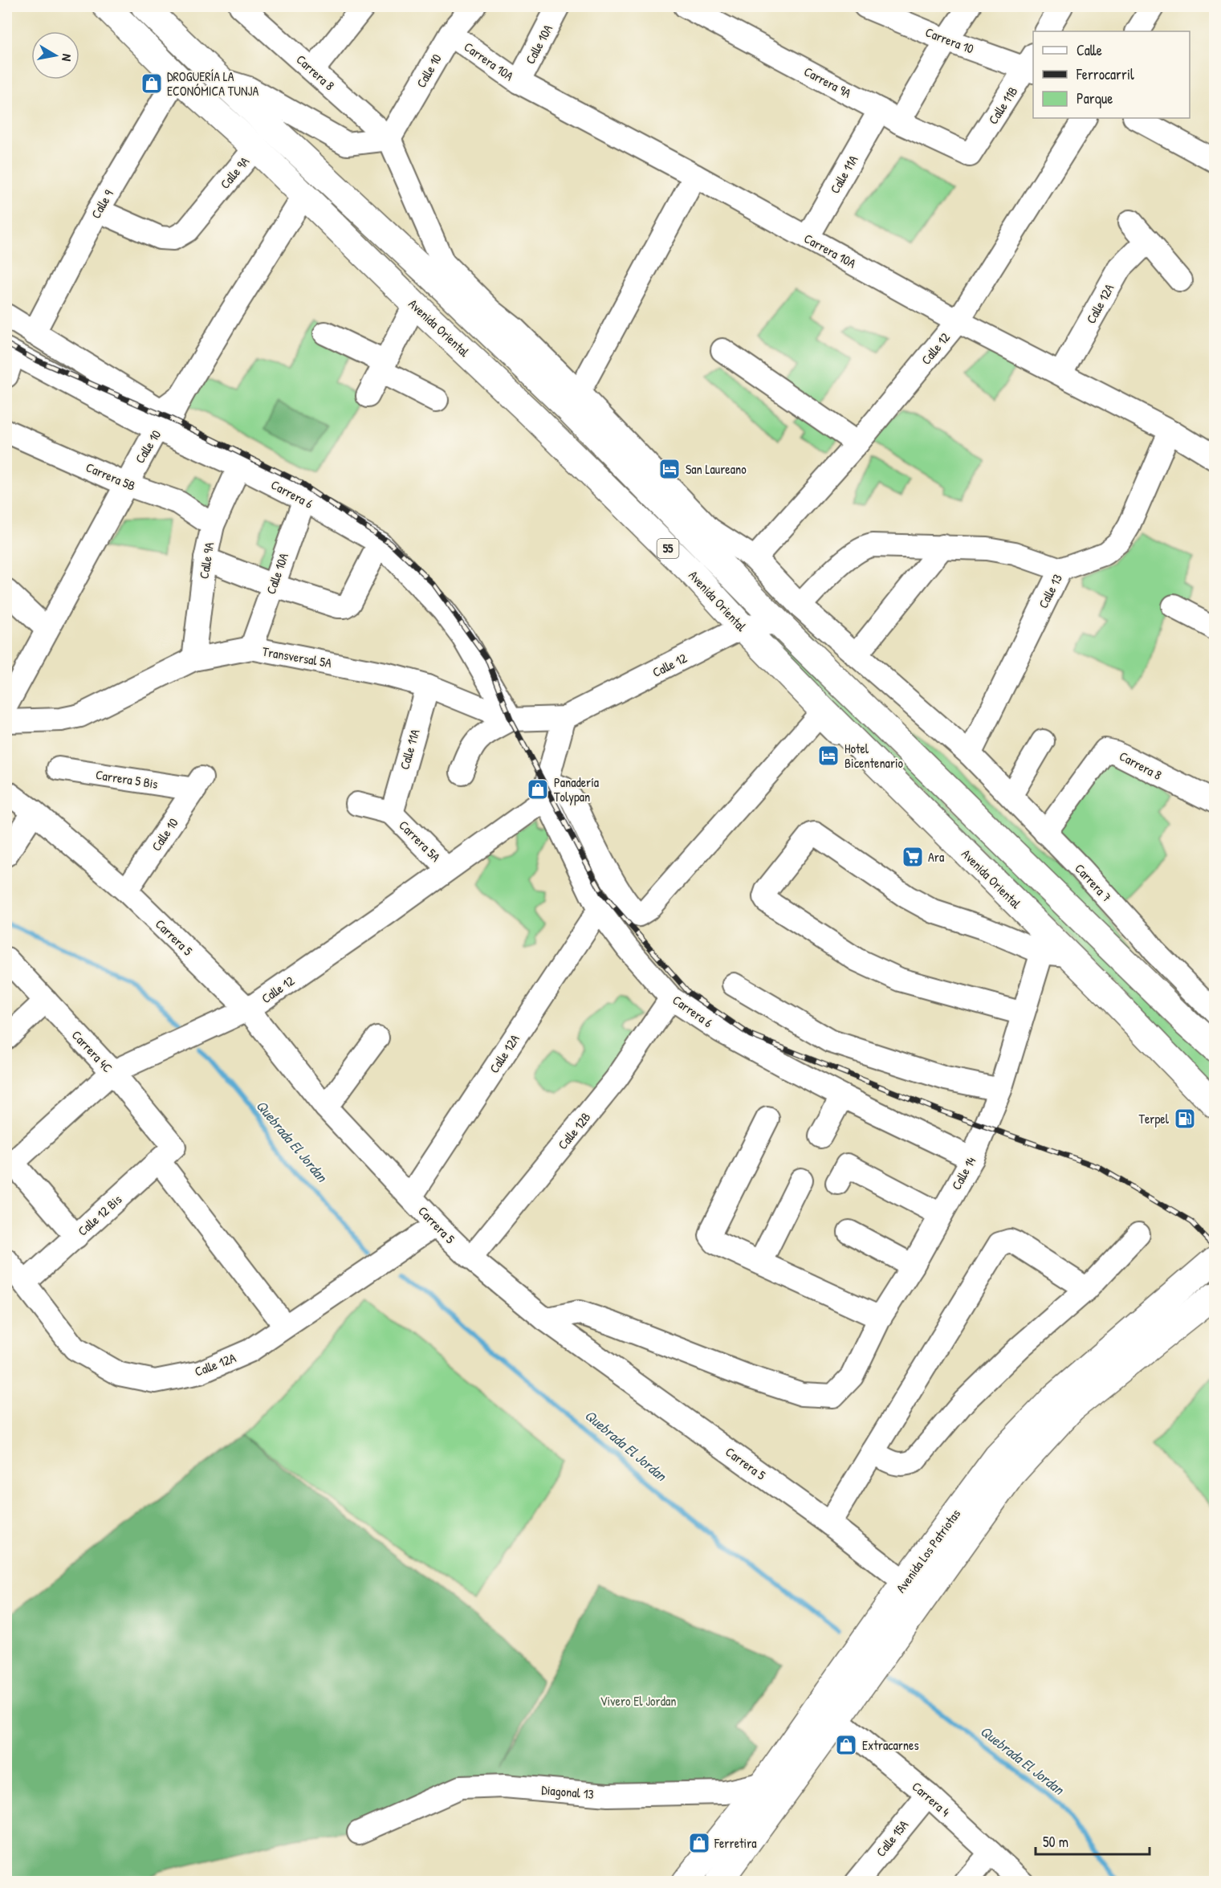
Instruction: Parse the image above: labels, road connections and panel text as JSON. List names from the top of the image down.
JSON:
{
  "streets": {
    "main road": ["Avenida Oriental", "55", "Avenida Los Patriotas"],
    "street": [
      "Carrera 10",
      "Calle 10A",
      "Carrera 10A",
      "Calle 10",
      "Carrera 8",
      "Carrera 9A",
      "Calle 11B",
      "Calle 9A",
      "Calle 11A",
      "Calle 9",
      "Calle 12A",
      "Calle 12",
      "Carrera 5B",
      "Carrera 6",
      "Calle 13",
      "Transversal 5A",
      "Carrera 5 Bis",
      "Carrera 5A",
      "Carrera 7",
      "Carrera 5",
      "Carrera 4C",
      "Calle 12B",
      "Calle 14",
      "Calle 12 Bis",
      "Diagonal 13",
      "Carrera 4",
      "Calle 15A"
    ]
  },
  "crossings": [
    ["Carrera 10", "Calle 11B"],
    ["Calle 10A", "Carrera 10A"],
    ["Calle 10A", "Carrera 6"],
    ["Calle 10A", "Transversal 5A"],
    ["Carrera 10A", "Calle 10"],
    ["Carrera 10A", "Calle 11A"],
    ["Carrera 10A", "Calle 12A"],
    ["Carrera 10A", "Calle 12"],
    ["Carrera 10A", "Calle 13"],
    ["Calle 10", "Carrera 8"],
    ["Calle 10", "Avenida Oriental"],
    ["Calle 10", "Carrera 5B"],
    ["Calle 10", "Carrera 6"],
    ["Calle 10", "Carrera 5 Bis"],
    ["Calle 10", "Carrera 5"],
    ["Carrera 8", "Avenida Oriental"],
    ["Carrera 8", "Carrera 7"],
    ["Carrera 9A", "Calle 11B"],
    ["Carrera 9A", "Calle 11A"],
    ["Calle 9A", "Calle 9"],
    ["Calle 9A", "Avenida Oriental"],
    ["Calle 9A", "Carrera 5B"],
    ["Calle 9A", "Carrera 6"],
    ["Calle 9A", "Transversal 5A"],
    ["Calle 11A", "Transversal 5A"],
    ["Calle 11A", "Carrera 5A"],
    ["Calle 9", "Avenida Oriental"],
    ["Calle 12A", "Carrera 6"],
    ["Calle 12A", "Carrera 5"],
    ["Calle 12A", "Carrera 4C"],
    ["Calle 12A", "Calle 12 Bis"],
    ["Avenida Oriental", "Calle 12"],
    ["Avenida Oriental", "Calle 13"],
    ["Avenida Oriental", "Carrera 7"],
    ["Avenida Oriental", "Calle 14"],
    ["Calle 12", "Carrera 6"],
    ["Calle 12", "Transversal 5A"],
    ["Calle 12", "Carrera 5A"],
    ["Calle 12", "Carrera 5"],
    ["Calle 12", "Carrera 4C"],
    ["Carrera 6", "Transversal 5A"],
    ["Carrera 6", "Calle 12B"],
    ["Carrera 6", "Calle 14"],
    ["Calle 13", "Carrera 7"],
    ["Carrera 5", "Calle 12B"],
    ["Carrera 5", "Calle 14"],
    ["Carrera 5", "Avenida Los Patriotas"],
    ["Carrera 4C", "Calle 12 Bis"],
    ["Avenida Los Patriotas", "Diagonal 13"],
    ["Avenida Los Patriotas", "Carrera 4"],
    ["Carrera 4", "Calle 15A"]
  ],
  "water": ["Quebrada El Jordan"],
  "parks": ["Vivero El Jordan"],
  "places": {
    "shop": [
      "DROGUERÍA LA ECONÓMICA TUNJA",
      "Panadería Tolypan",
      "Extracarnes",
      "Ferretira"
    ],
    "hotel": ["San Laureano", "Hotel Bicentenario"],
    "supermarket": ["Ara"],
    "fuel station": ["Terpel"]
  },
  "legend": ["Calle", "Ferrocarril", "Parque"],
  "scale_bar": "50 m",
  "north": "right"
}
